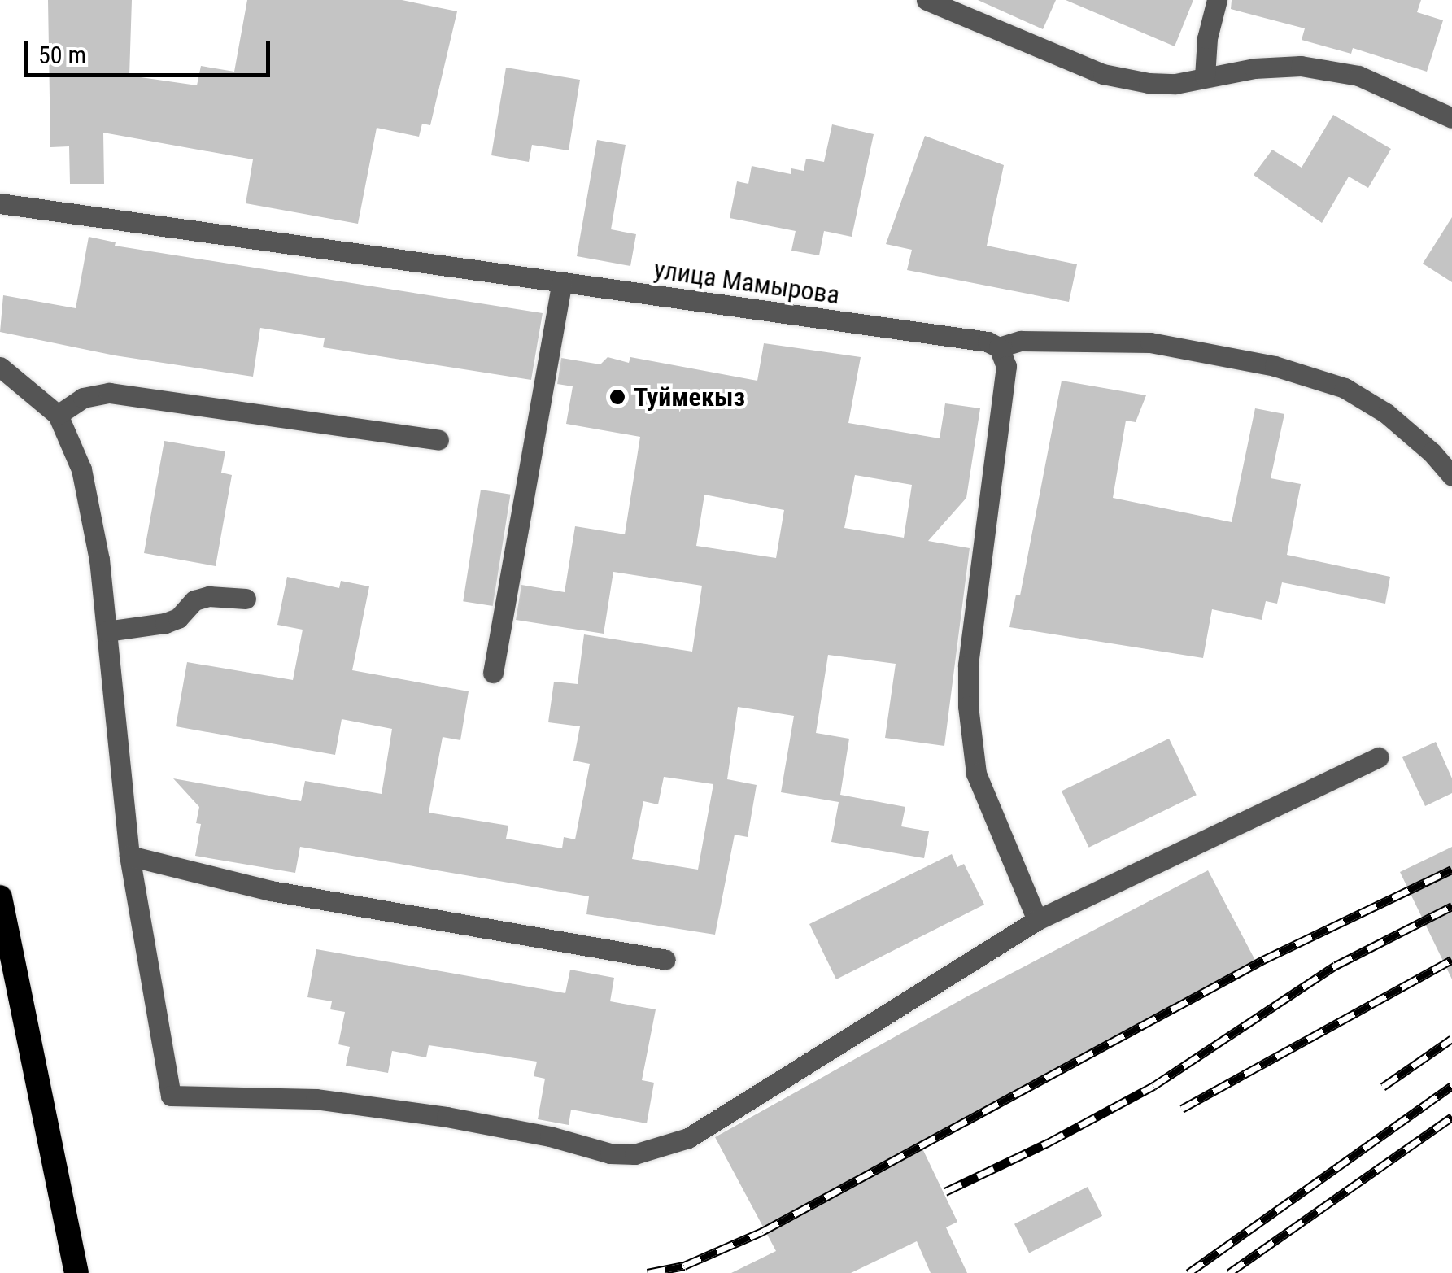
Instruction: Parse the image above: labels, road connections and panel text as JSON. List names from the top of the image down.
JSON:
{
  "streets": {
    "street": ["улица Мамырова"]
  },
  "places": ["Туймекыз"],
  "scale_bar": "50 m"
}
